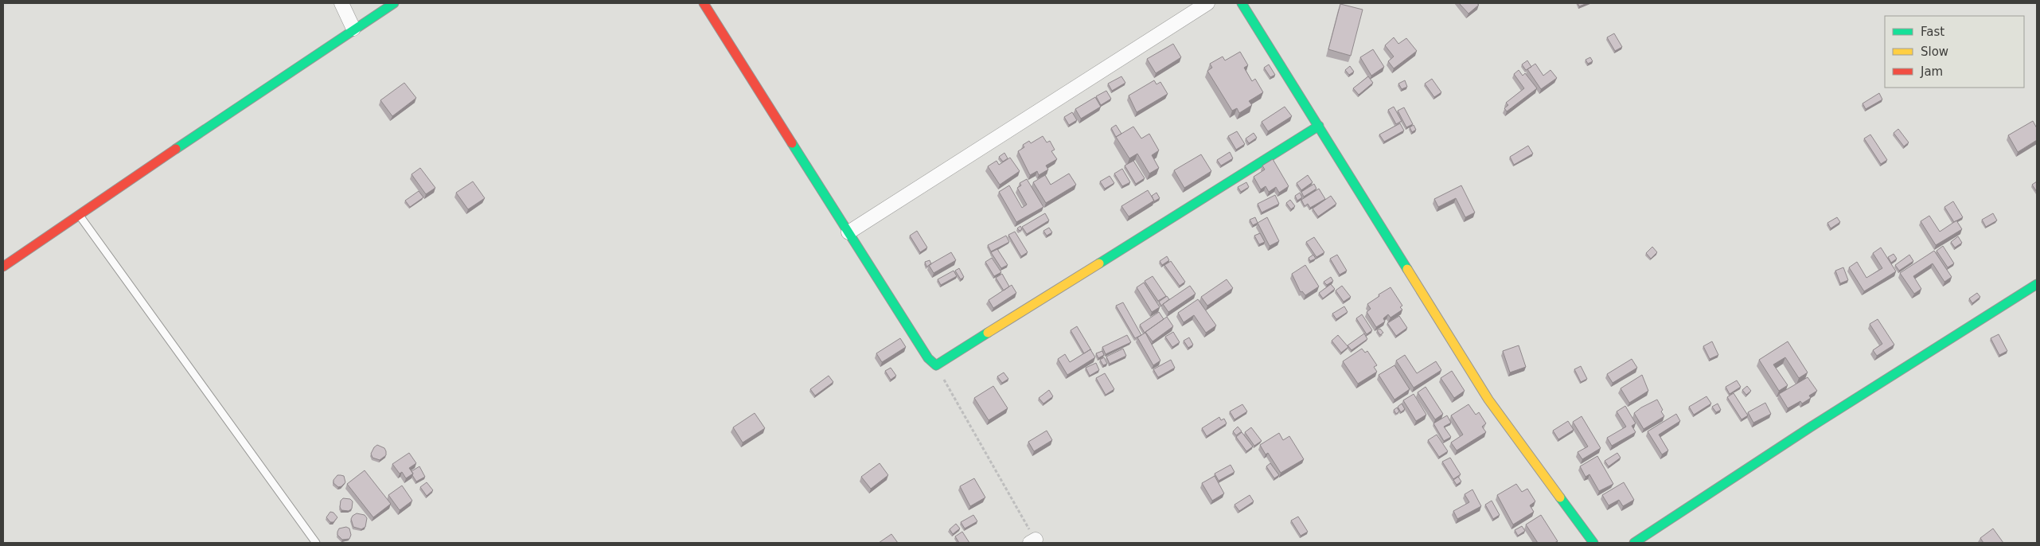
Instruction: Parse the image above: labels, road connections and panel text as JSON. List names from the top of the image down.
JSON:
{
  "legend": ["Fast", "Slow", "Jam"]
}
